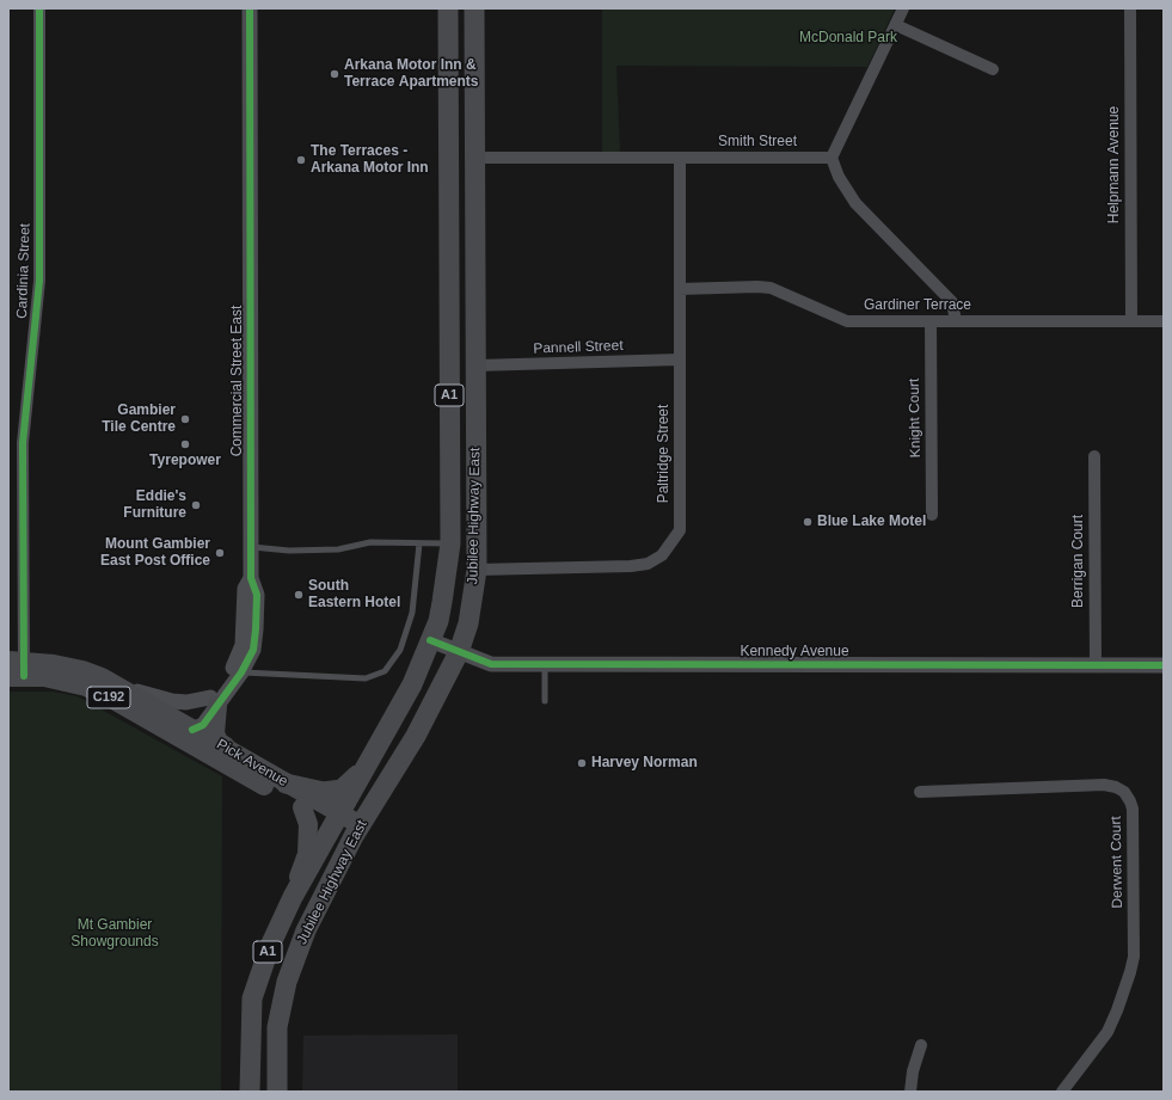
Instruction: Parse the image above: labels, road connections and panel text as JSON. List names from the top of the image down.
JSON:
{
  "streets": {
    "highway": ["A1", "Jubilee Highway East"],
    "main road": ["C192", "Pick Avenue"],
    "street": [
      "Smith Street",
      "Helpmann Avenue",
      "Cardinia Street",
      "Gardiner Terrace",
      "Pannell Street",
      "Commercial Street East",
      "Knight Court",
      "Paltridge Street",
      "Berrigan Court",
      "Kennedy Avenue",
      "Derwent Court"
    ]
  },
  "crossings": [
    ["Smith Street", "Paltridge Street"],
    ["Smith Street", "Jubilee Highway East"],
    ["Helpmann Avenue", "Gardiner Terrace"],
    ["Cardinia Street", "Pick Avenue"],
    ["Gardiner Terrace", "Knight Court"],
    ["Gardiner Terrace", "Paltridge Street"],
    ["Pannell Street", "Paltridge Street"],
    ["Pannell Street", "Jubilee Highway East"],
    ["Commercial Street East", "Pick Avenue"],
    ["Paltridge Street", "Jubilee Highway East"],
    ["Jubilee Highway East", "Kennedy Avenue"],
    ["Jubilee Highway East", "Pick Avenue"],
    ["Berrigan Court", "Kennedy Avenue"]
  ],
  "parks": ["McDonald Park", "Mt Gambier Showgrounds"],
  "places": [
    "Arkana Motor Inn & Terrace Apartments",
    "The Terraces - Arkana Motor Inn",
    "Gambier Tile Centre",
    "Tyrepower",
    "Eddie's Furniture",
    "Blue Lake Motel",
    "Mount Gambier East Post Office",
    "South Eastern Hotel",
    "Harvey Norman"
  ]
}
